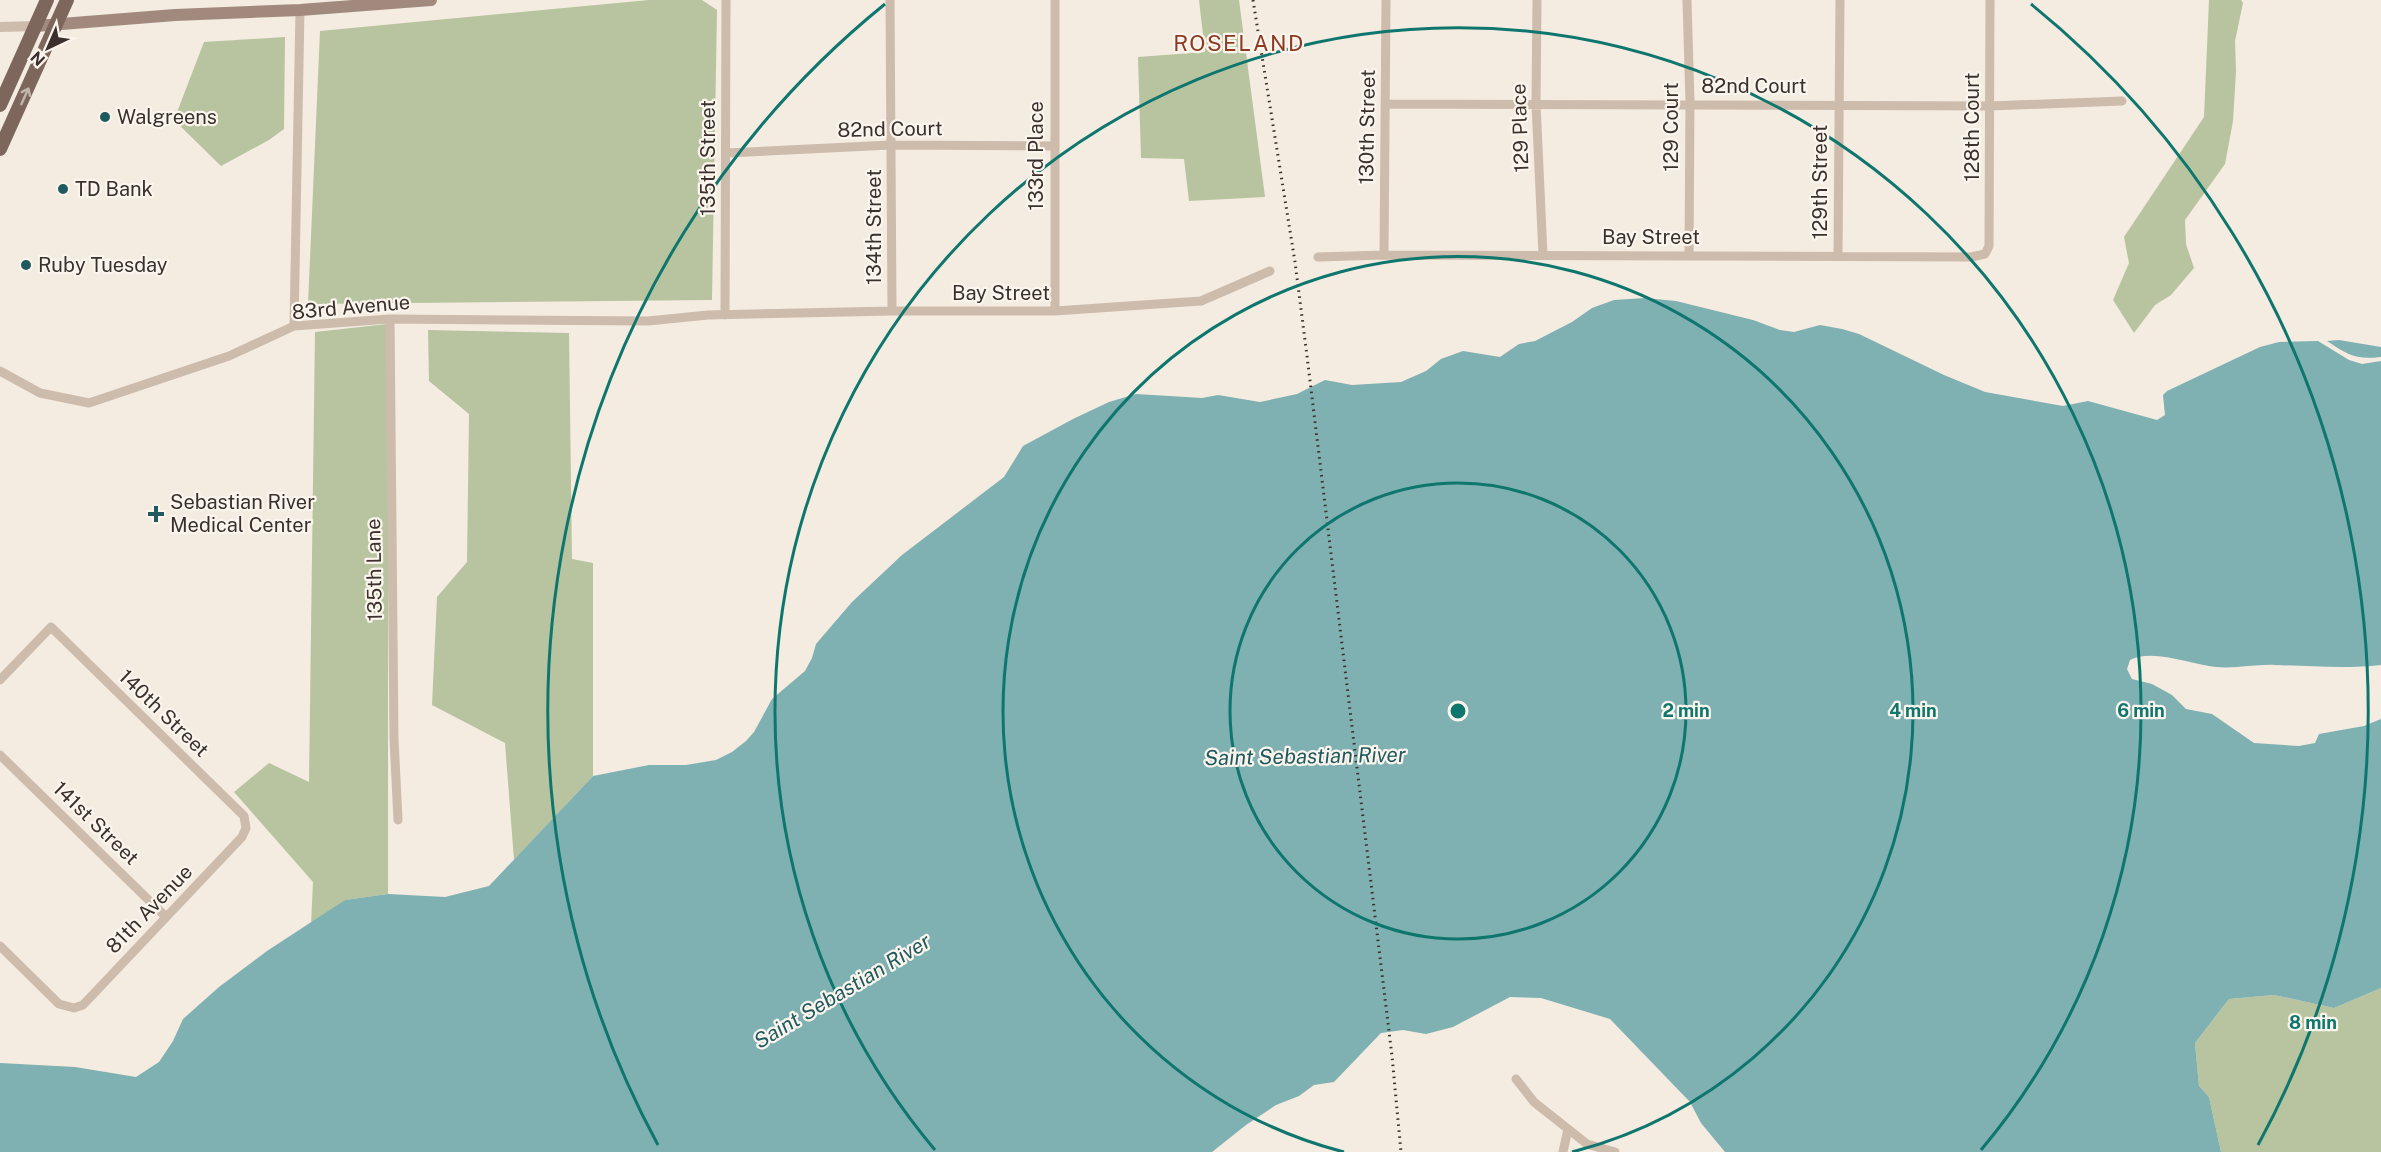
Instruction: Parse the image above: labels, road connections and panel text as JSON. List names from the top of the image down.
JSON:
{
  "streets": {
    "street": [
      "82nd Court",
      "130th Street",
      "129 Court",
      "128th Court",
      "129 Place",
      "133rd Place",
      "135th Street",
      "129th Street",
      "134th Street",
      "Bay Street",
      "83rd Avenue",
      "135th Lane",
      "140th Street",
      "141st Street",
      "81th Avenue"
    ]
  },
  "crossings": [
    ["82nd Court", "130th Street"],
    ["82nd Court", "129 Court"],
    ["82nd Court", "128th Court"],
    ["82nd Court", "129 Place"],
    ["82nd Court", "133rd Place"],
    ["82nd Court", "135th Street"],
    ["82nd Court", "129th Street"],
    ["82nd Court", "134th Street"],
    ["130th Street", "Bay Street"],
    ["129 Court", "Bay Street"],
    ["128th Court", "Bay Street"],
    ["129 Place", "Bay Street"],
    ["133rd Place", "Bay Street"],
    ["135th Street", "Bay Street"],
    ["135th Street", "83rd Avenue"],
    ["129th Street", "Bay Street"],
    ["134th Street", "Bay Street"],
    ["Bay Street", "83rd Avenue"],
    ["83rd Avenue", "135th Lane"],
    ["140th Street", "81th Avenue"],
    ["141st Street", "81th Avenue"]
  ],
  "districts": ["ROSELAND"],
  "water": ["Saint Sebastian River"],
  "places": {
    "other": ["Walgreens", "TD Bank", "Ruby Tuesday"],
    "health": ["Sebastian River Medical Center"]
  },
  "north": "bottom left",
  "rings": [
    "2 min",
    "4 min",
    "6 min",
    "8 min"
  ]
}
